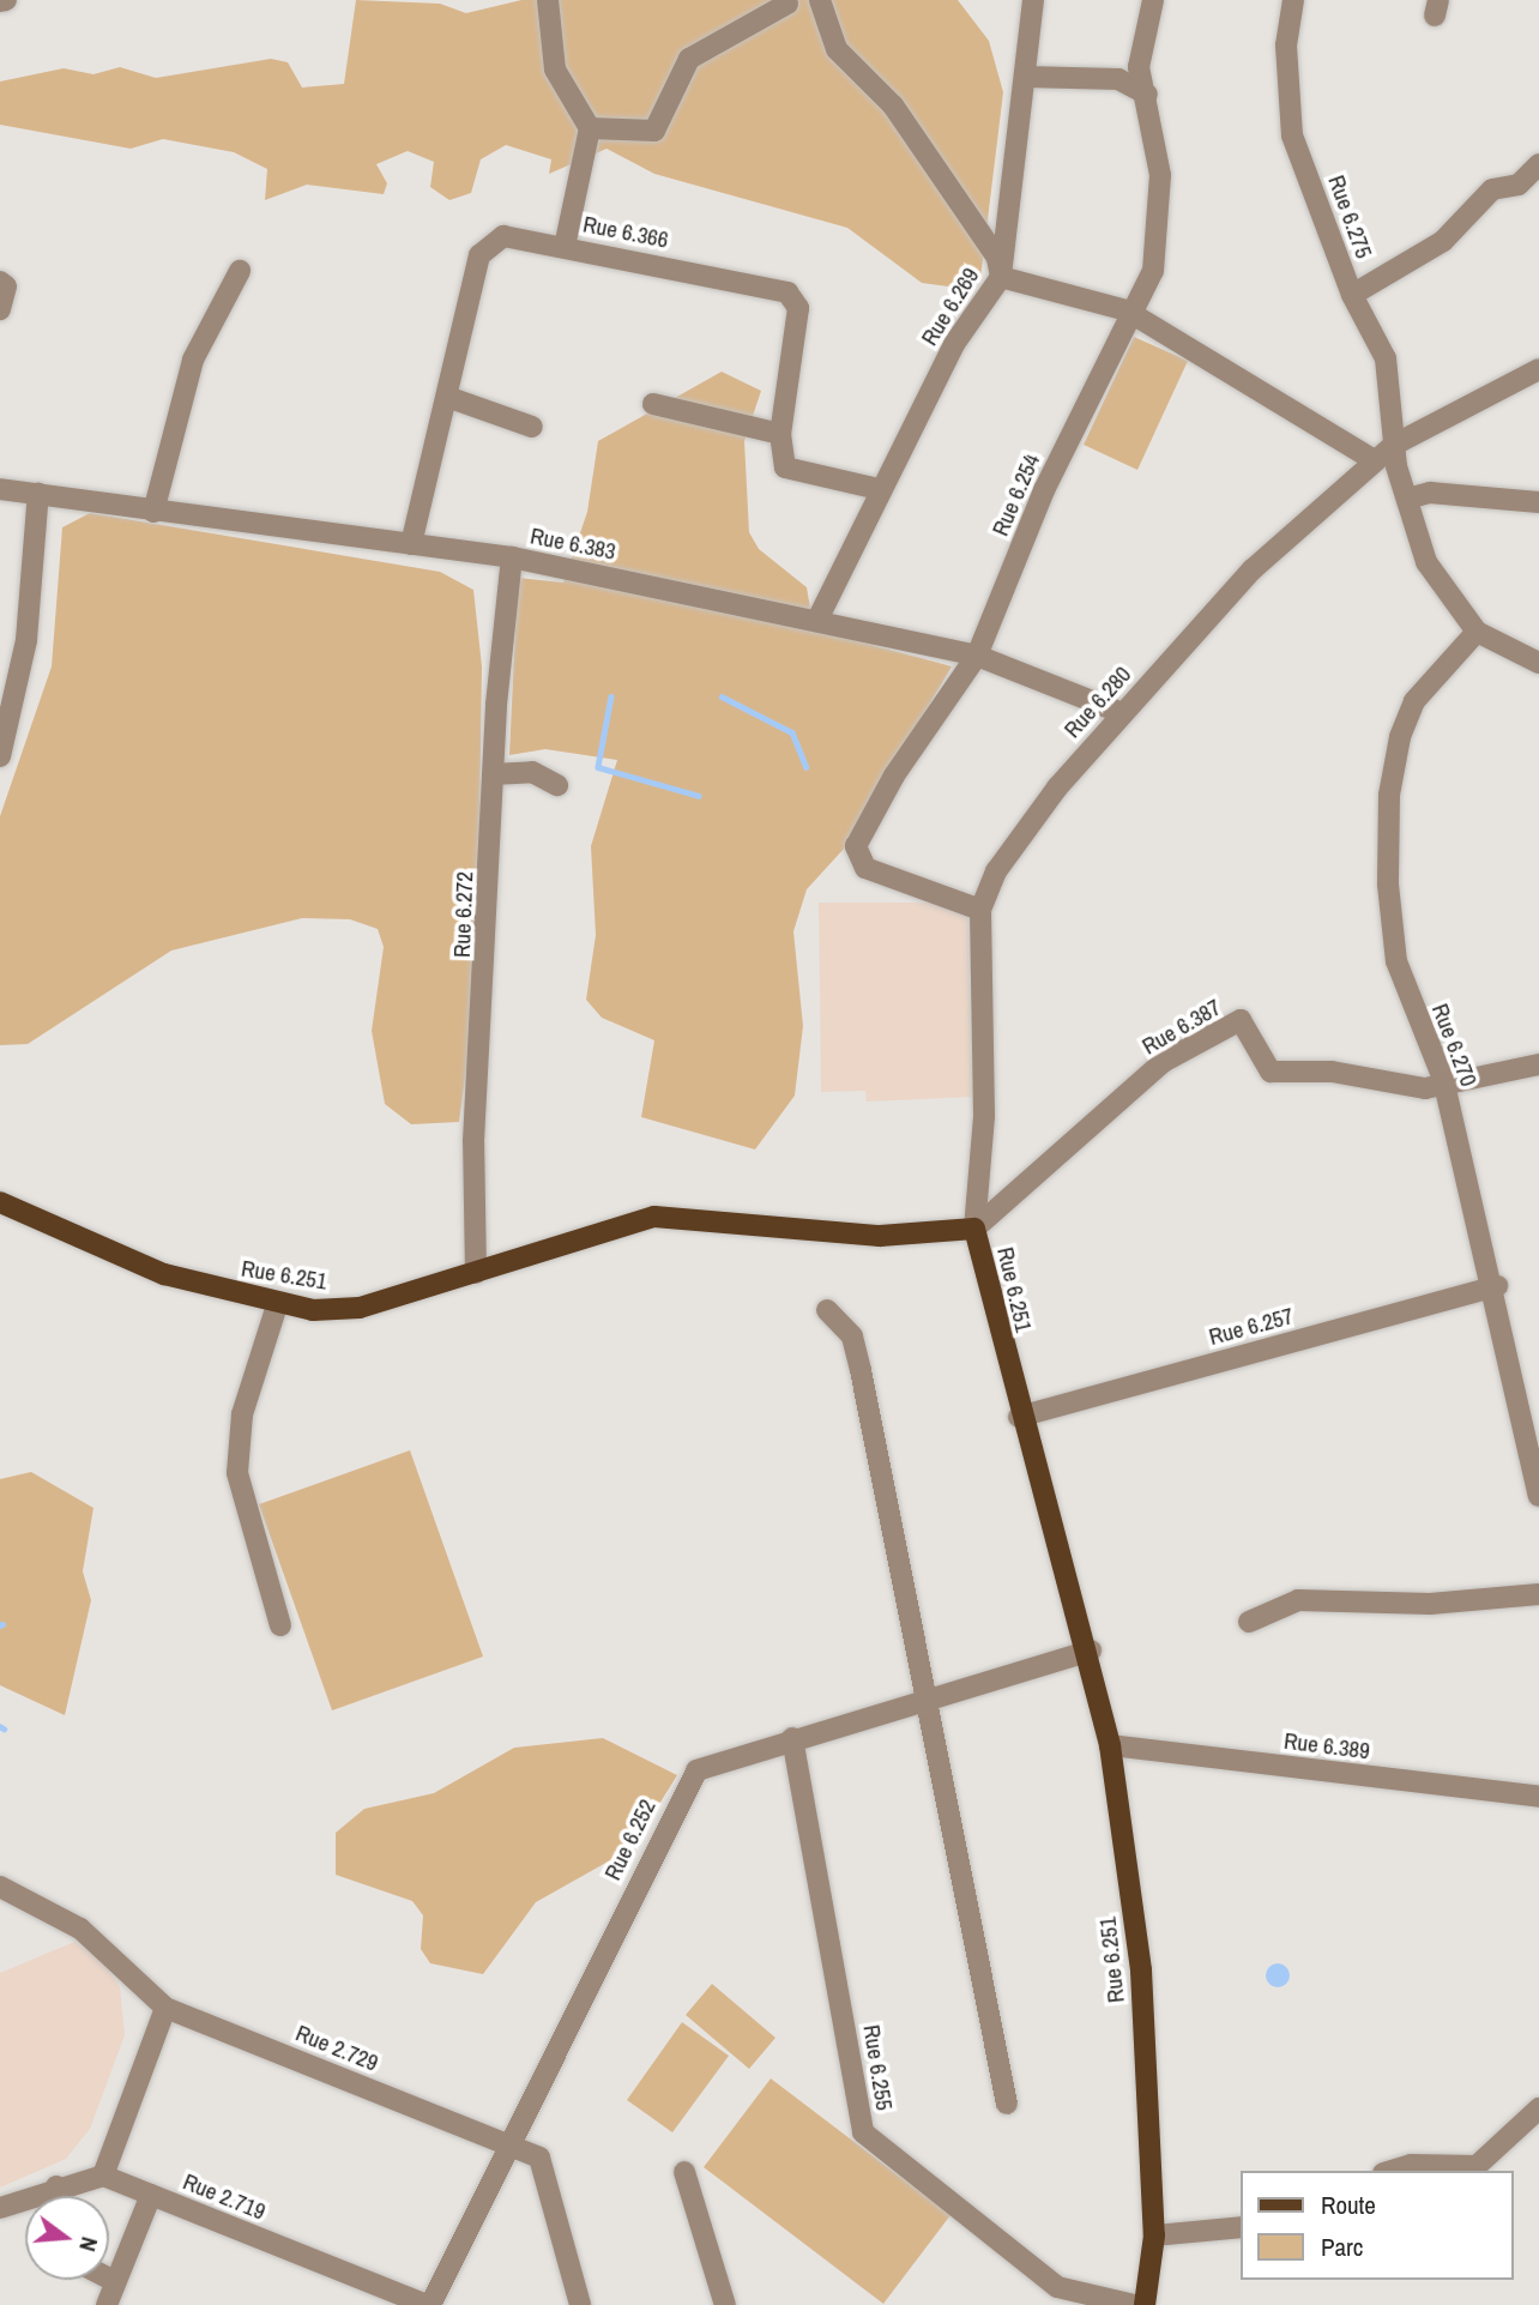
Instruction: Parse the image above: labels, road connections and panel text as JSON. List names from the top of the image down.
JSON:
{
  "streets": {
    "main road": ["Rue 6.251"],
    "street": [
      "Rue 6.275",
      "Rue 6.366",
      "Rue 6.269",
      "Rue 6.254",
      "Rue 6.383",
      "Rue 6.280",
      "Rue 6.272",
      "Rue 6.387",
      "Rue 6.270",
      "Rue 6.257",
      "Rue 6.389",
      "Rue 6.252",
      "Rue 2.729",
      "Rue 6.255",
      "Rue 2.719"
    ]
  },
  "crossings": [
    ["Rue 6.275", "Rue 6.280"],
    ["Rue 6.275", "Rue 6.270"],
    ["Rue 6.366", "Rue 6.269"],
    ["Rue 6.366", "Rue 6.383"],
    ["Rue 6.269", "Rue 6.383"],
    ["Rue 6.254", "Rue 6.383"],
    ["Rue 6.254", "Rue 6.280"],
    ["Rue 6.383", "Rue 6.280"],
    ["Rue 6.383", "Rue 6.272"],
    ["Rue 6.280", "Rue 6.387"],
    ["Rue 6.280", "Rue 6.251"],
    ["Rue 6.272", "Rue 6.251"],
    ["Rue 6.387", "Rue 6.270"],
    ["Rue 6.387", "Rue 6.251"],
    ["Rue 6.270", "Rue 6.257"],
    ["Rue 6.251", "Rue 6.257"],
    ["Rue 6.251", "Rue 6.389"],
    ["Rue 6.251", "Rue 6.252"],
    ["Rue 6.252", "Rue 2.729"],
    ["Rue 6.252", "Rue 6.255"],
    ["Rue 6.252", "Rue 2.719"]
  ],
  "legend": ["Route", "Parc"],
  "north": "right"
}
